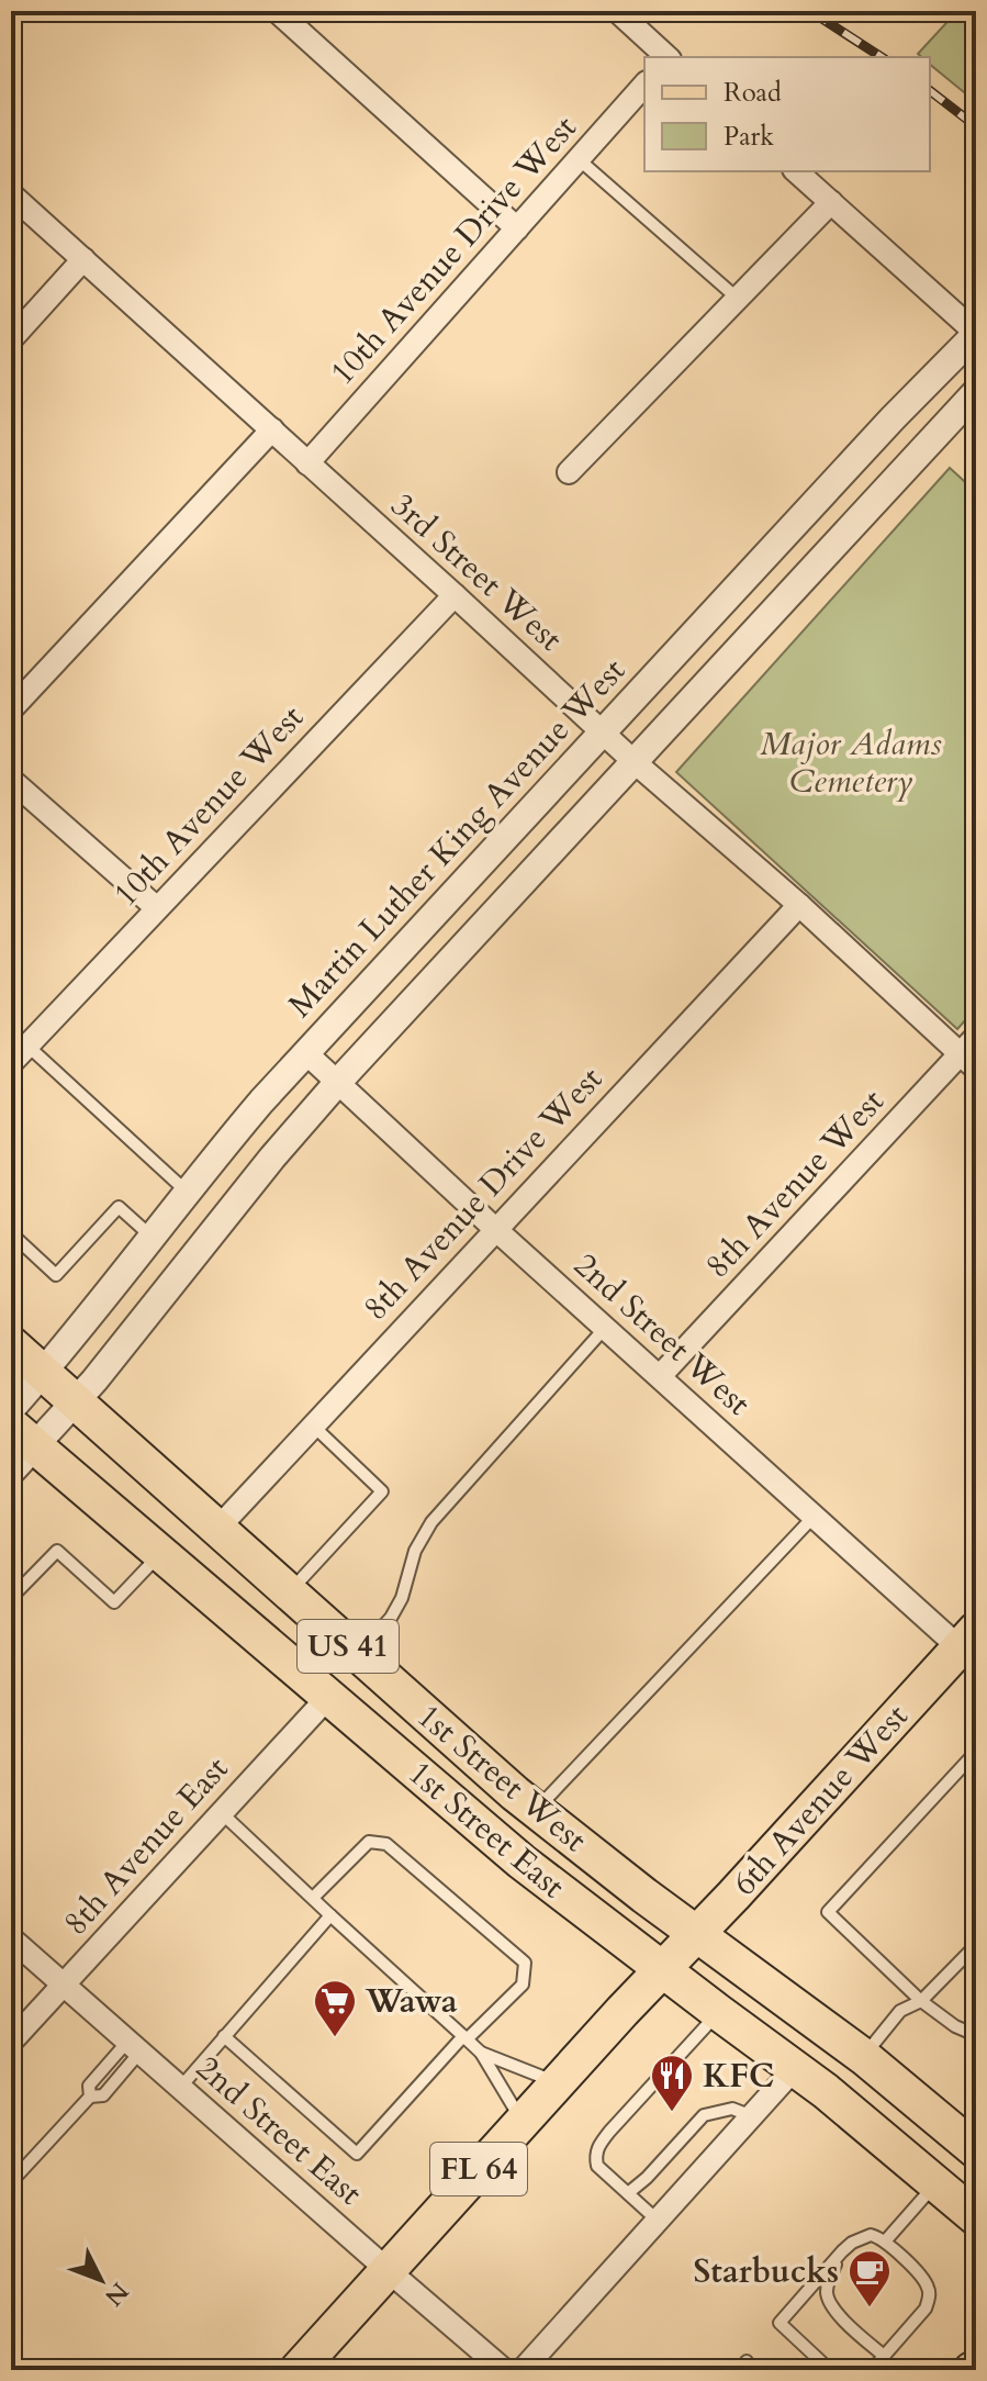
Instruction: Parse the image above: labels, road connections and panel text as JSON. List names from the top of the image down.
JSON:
{
  "streets": {
    "main road": [
      "US 41",
      "1st Street West",
      "6th Avenue West",
      "1st Street East",
      "FL 64"
    ],
    "street": [
      "10th Avenue Drive West",
      "3rd Street West",
      "10th Avenue West",
      "Martin Luther King Avenue West",
      "8th Avenue West",
      "8th Avenue Drive West",
      "2nd Street West",
      "8th Avenue East",
      "2nd Street East"
    ]
  },
  "crossings": [
    ["10th Avenue Drive West", "3rd Street West"],
    ["3rd Street West", "10th Avenue West"],
    ["3rd Street West", "Martin Luther King Avenue West"],
    ["3rd Street West", "8th Avenue West"],
    ["3rd Street West", "8th Avenue Drive West"],
    ["Martin Luther King Avenue West", "2nd Street West"],
    ["Martin Luther King Avenue West", "1st Street West"],
    ["8th Avenue West", "2nd Street West"],
    ["8th Avenue Drive West", "2nd Street West"],
    ["8th Avenue Drive West", "1st Street West"],
    ["2nd Street West", "6th Avenue West"],
    ["1st Street West", "6th Avenue West"],
    ["6th Avenue West", "1st Street East"],
    ["6th Avenue West", "FL 64"],
    ["1st Street East", "8th Avenue East"],
    ["1st Street East", "FL 64"],
    ["8th Avenue East", "2nd Street East"],
    ["2nd Street East", "FL 64"]
  ],
  "parks": ["Major Adams Cemetery"],
  "places": {
    "supermarket": ["Wawa"],
    "restaurant": ["KFC"],
    "cafe": ["Starbucks"]
  },
  "legend": ["Road", "Park"],
  "north": "bottom right"
}
